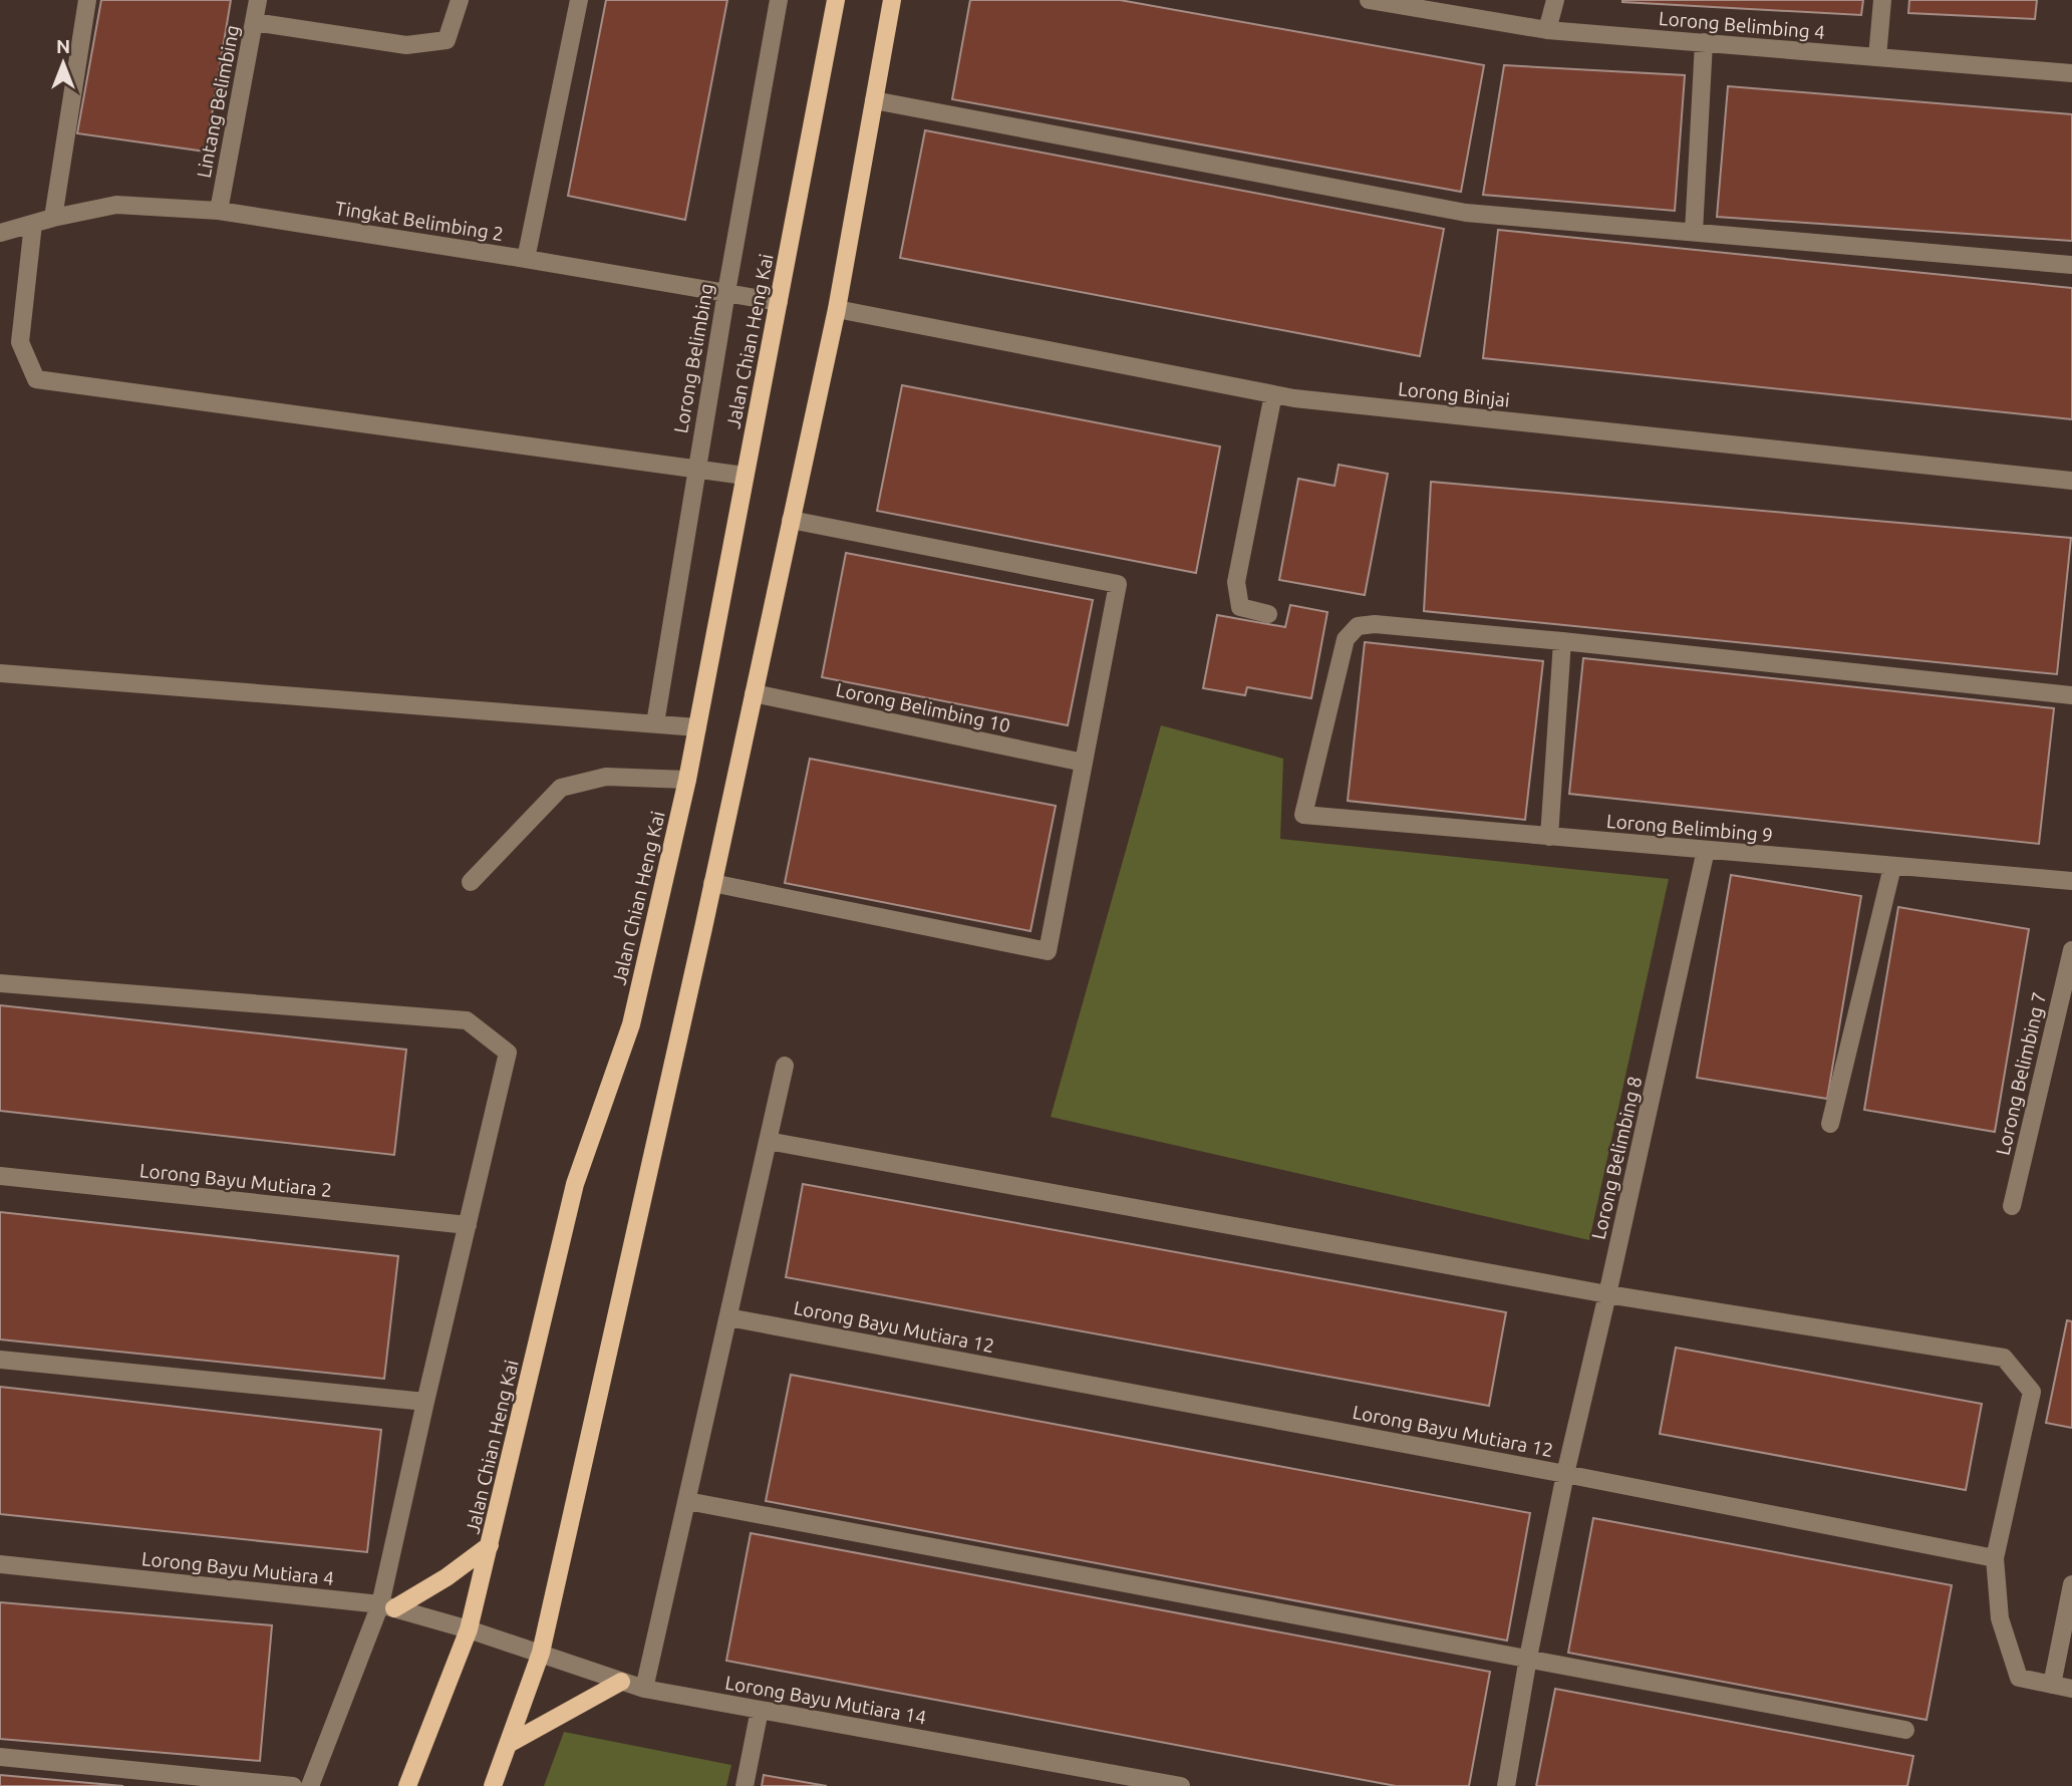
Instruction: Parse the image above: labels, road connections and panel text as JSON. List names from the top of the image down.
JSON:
{
  "streets": {
    "main road": ["Jalan Chian Heng Kai"],
    "street": [
      "Lorong Belimbing 4",
      "Lintang Belimbing",
      "Tingkat Belimbing 2",
      "Lorong Belimbing",
      "Lorong Binjai",
      "Lorong Belimbing 10",
      "Lorong Belimbing 9",
      "Lorong Belimbing 7",
      "Lorong Belimbing 8",
      "Lorong Bayu Mutiara 2",
      "Lorong Bayu Mutiara 12",
      "Lorong Bayu Mutiara 4",
      "Lorong Bayu Mutiara 14"
    ]
  },
  "crossings": [
    ["Lintang Belimbing", "Tingkat Belimbing 2"],
    ["Tingkat Belimbing 2", "Jalan Chian Heng Kai"],
    ["Tingkat Belimbing 2", "Lorong Belimbing"],
    ["Jalan Chian Heng Kai", "Lorong Bayu Mutiara 4"],
    ["Jalan Chian Heng Kai", "Lorong Bayu Mutiara 14"],
    ["Lorong Belimbing 9", "Lorong Belimbing 8"],
    ["Lorong Belimbing 8", "Lorong Bayu Mutiara 12"],
    ["Lorong Bayu Mutiara 4", "Lorong Bayu Mutiara 14"]
  ],
  "north": "top"
}
